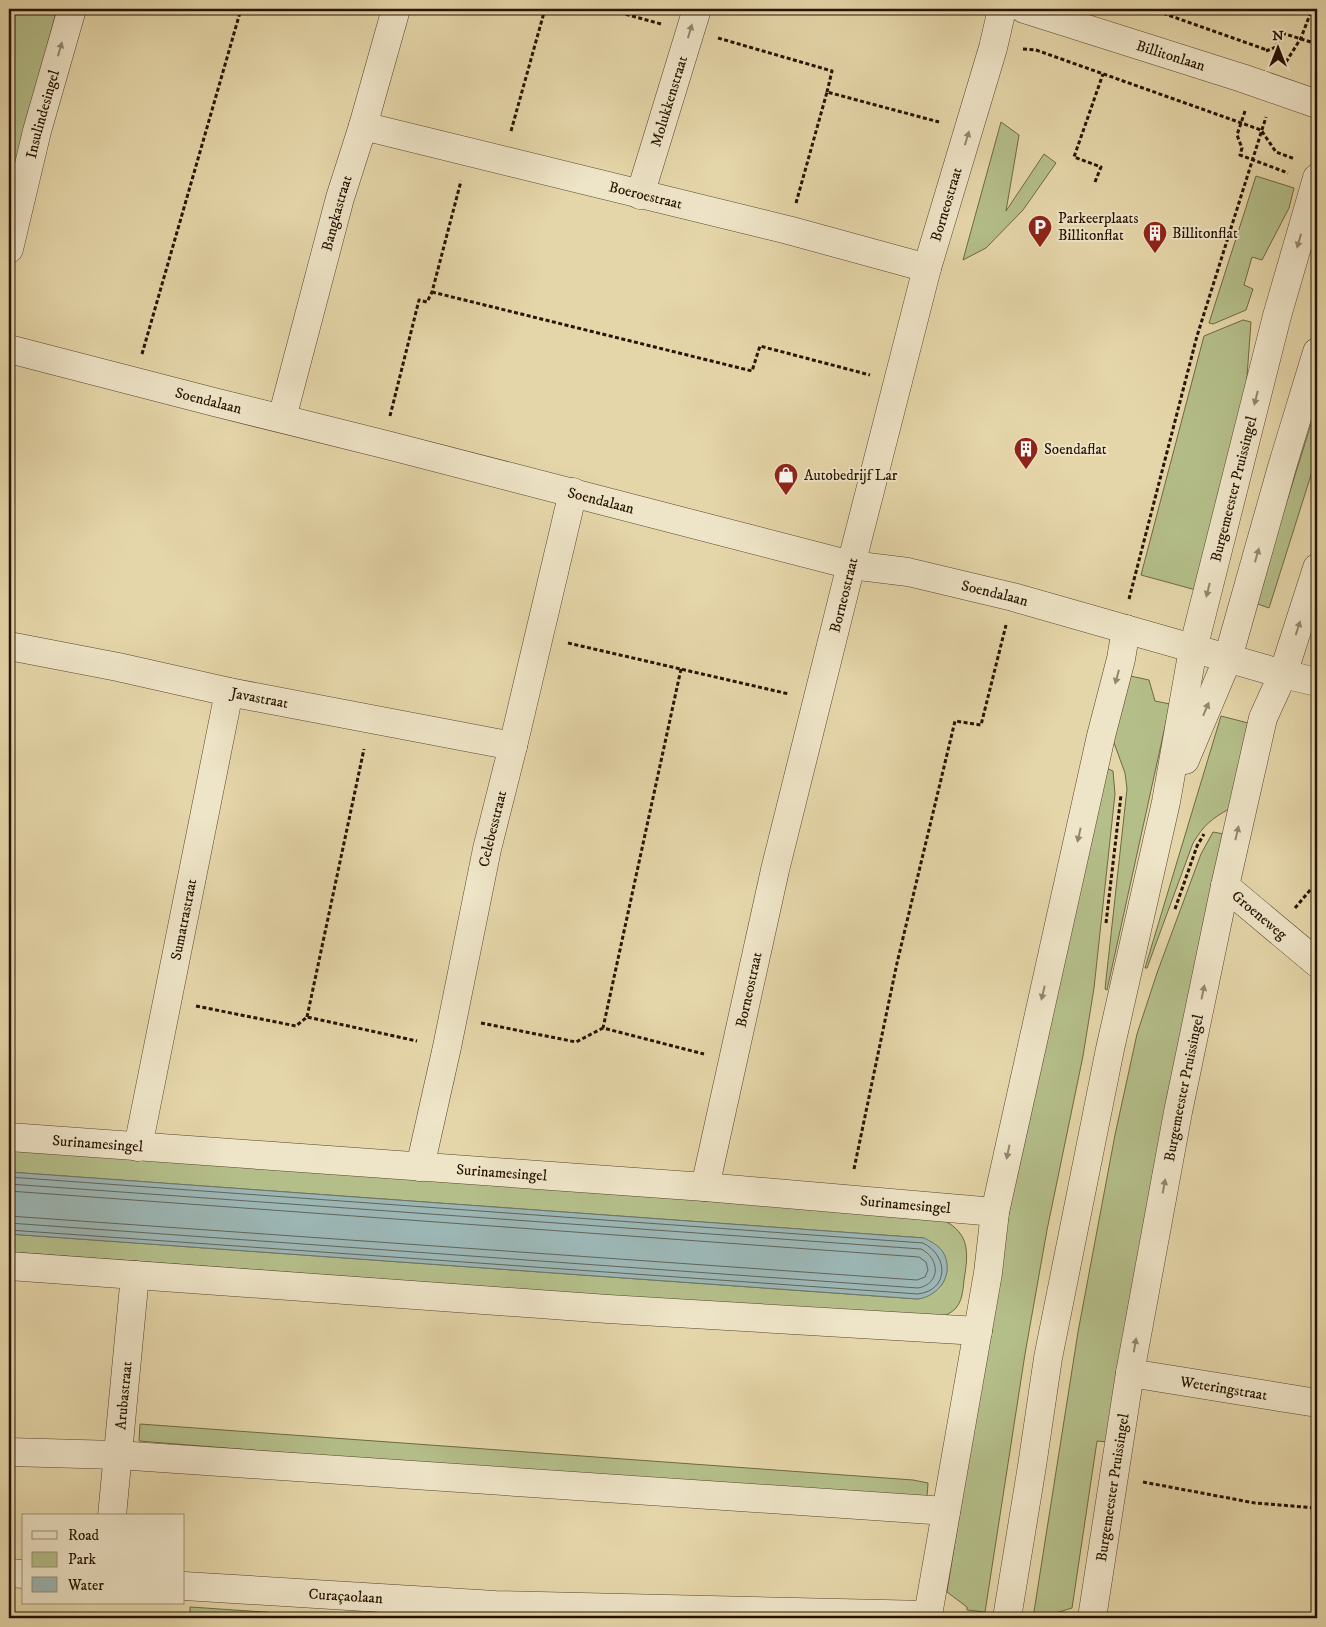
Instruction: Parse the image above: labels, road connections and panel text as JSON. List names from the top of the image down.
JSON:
{
  "streets": {
    "street": [
      "Billitonlaan",
      "Molukkenstraat",
      "Insulindesingel",
      "Boeroestraat",
      "Borneostraat",
      "Bangkastraat",
      "Soendalaan",
      "Burgemeester Pruissingel",
      "Javastraat",
      "Celebesstraat",
      "Groeneweg",
      "Sumatrastraat",
      "Surinamesingel",
      "Weteringstraat",
      "Arubastraat",
      "Curaçaolaan"
    ]
  },
  "crossings": [
    ["Molukkenstraat", "Boeroestraat"],
    ["Boeroestraat", "Borneostraat"],
    ["Boeroestraat", "Bangkastraat"],
    ["Borneostraat", "Soendalaan"],
    ["Borneostraat", "Surinamesingel"],
    ["Bangkastraat", "Soendalaan"],
    ["Soendalaan", "Burgemeester Pruissingel"],
    ["Soendalaan", "Celebesstraat"],
    ["Burgemeester Pruissingel", "Groeneweg"],
    ["Burgemeester Pruissingel", "Weteringstraat"],
    ["Javastraat", "Celebesstraat"],
    ["Javastraat", "Sumatrastraat"],
    ["Celebesstraat", "Surinamesingel"],
    ["Sumatrastraat", "Surinamesingel"]
  ],
  "one_way": ["Molukkenstraat", "Insulindesingel"],
  "places": {
    "parking": ["Parkeerplaats Billitonflat"],
    "building": ["Billitonflat", "Soendaflat"],
    "shop": ["Autobedrijf Lar"]
  },
  "legend": ["Road", "Park", "Water"],
  "north": "top"
}
